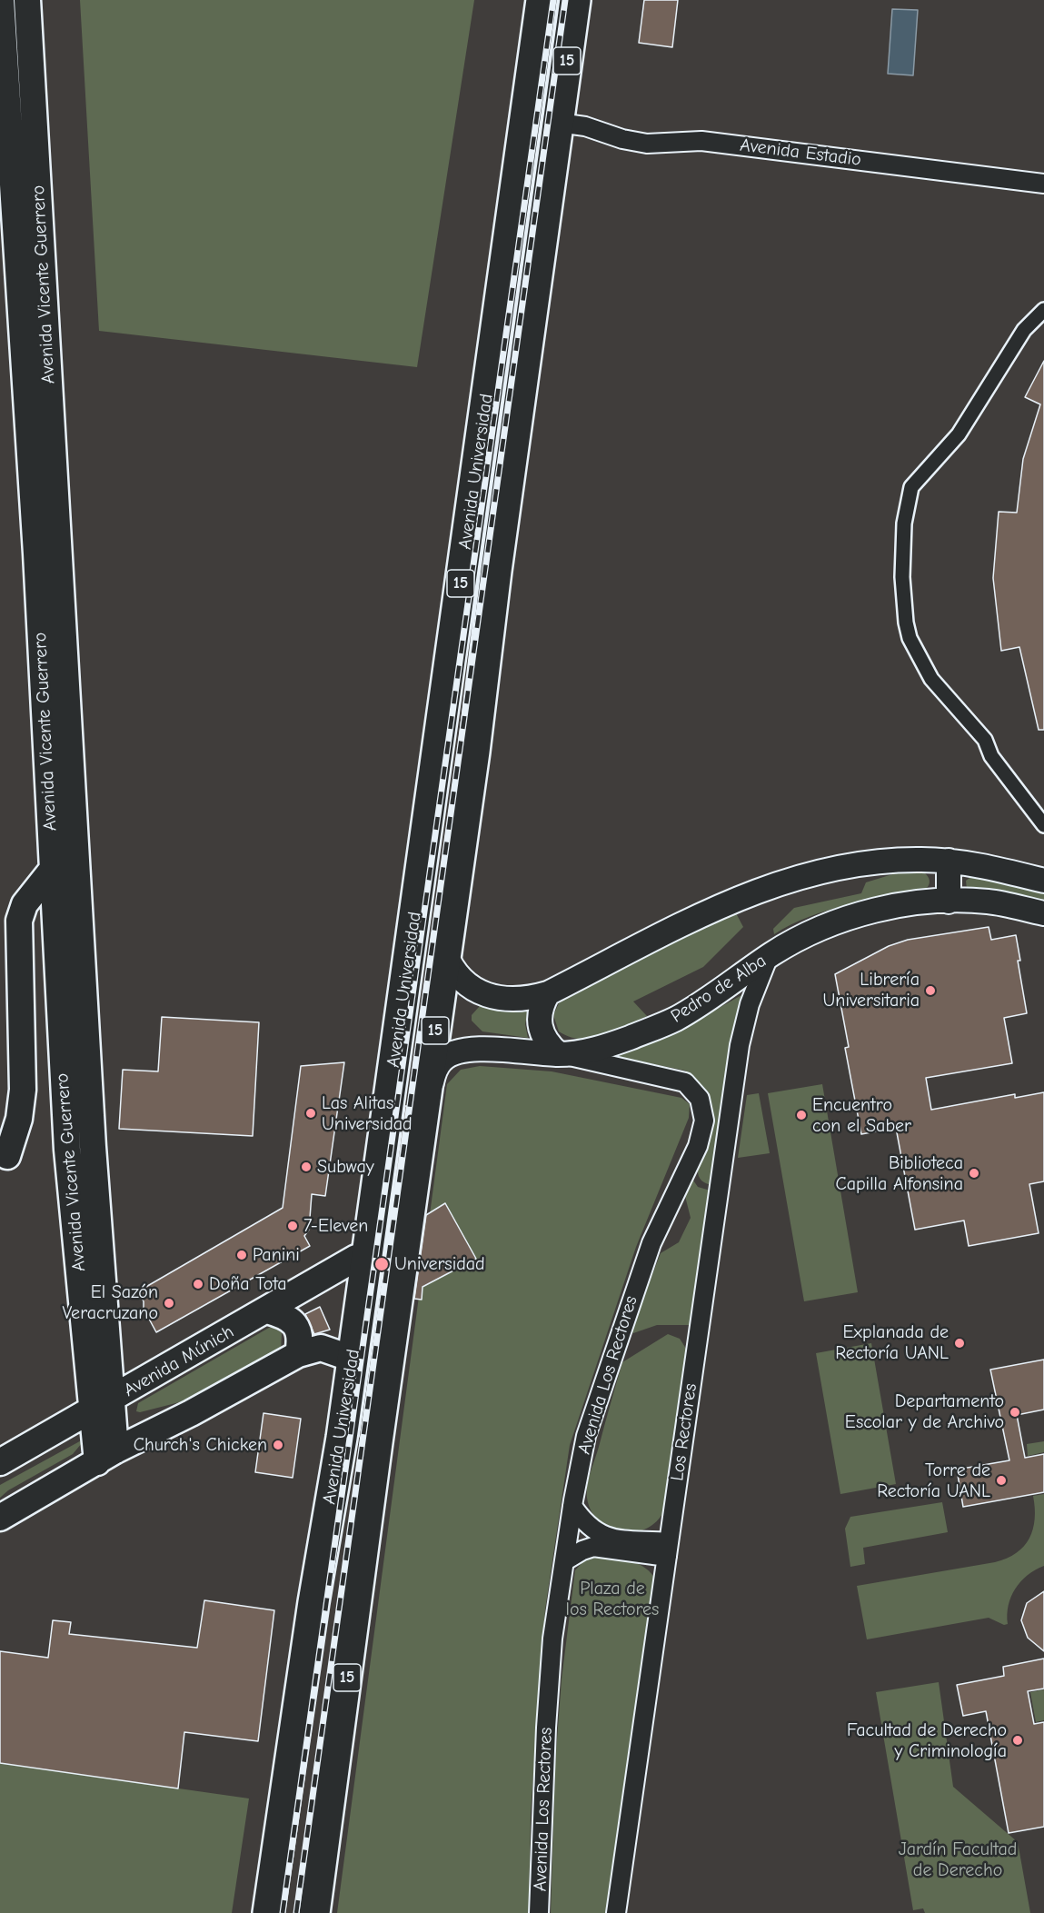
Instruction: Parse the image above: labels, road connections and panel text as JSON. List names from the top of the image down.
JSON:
{
  "streets": {
    "highway": ["15", "Avenida Universidad"],
    "main road": ["Avenida Vicente Guerrero", "Avenida Múnich"],
    "street": [
      "Avenida Estadio",
      "Pedro de Alba",
      "Avenida Los Rectores",
      "Los Rectores"
    ]
  },
  "crossings": [
    ["15", "Avenida Estadio"],
    ["15", "Avenida Universidad"],
    ["Avenida Estadio", "Avenida Universidad"],
    ["Avenida Vicente Guerrero", "Avenida Múnich"],
    ["Avenida Universidad", "Pedro de Alba"],
    ["Pedro de Alba", "Avenida Los Rectores"],
    ["Pedro de Alba", "Los Rectores"]
  ],
  "parks": ["Plaza de los Rectores", "Jardín Facultad de Derecho"],
  "places": [
    "Librería Universitaria",
    "Las Alitas Universidad",
    "Encuentro con el Saber",
    "Subway",
    "Biblioteca Capilla Alfonsina",
    "7-Eleven",
    "Panini",
    "Universidad",
    "Doña Tota",
    "El Sazón Veracruzano",
    "Explanada de Rectoría UANL",
    "Departamento Escolar y de Archivo",
    "Church's Chicken",
    "Torre de Rectoría UANL",
    "Facultad de Derecho y Criminología"
  ]
}
